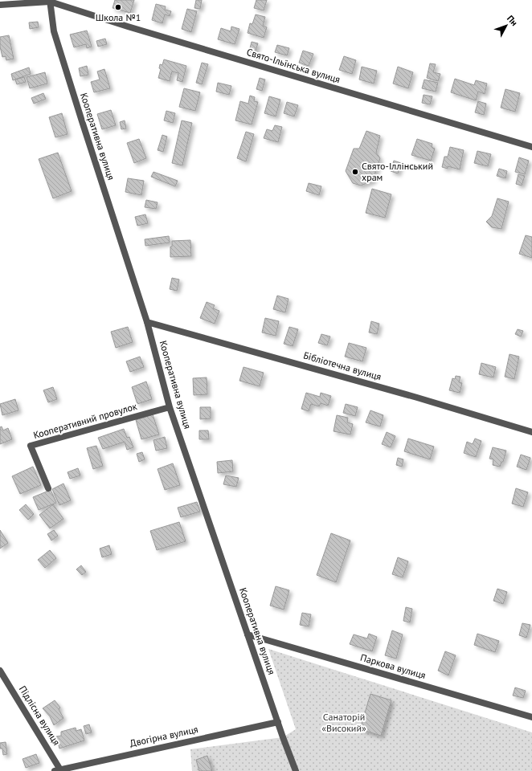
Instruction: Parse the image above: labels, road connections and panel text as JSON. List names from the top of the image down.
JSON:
{
  "streets": {
    "street": [
      "Свято-Ільїнська вулиця",
      "Кооперативна вулиця",
      "Бібліотечна вулиця",
      "Кооперативний провулок",
      "Паркова вулиця",
      "Підлісна вулиця",
      "Двогірна вулиця"
    ]
  },
  "crossings": [
    ["Свято-Ільїнська вулиця", "Кооперативна вулиця"],
    ["Кооперативна вулиця", "Бібліотечна вулиця"],
    ["Кооперативна вулиця", "Кооперативний провулок"],
    ["Кооперативна вулиця", "Паркова вулиця"],
    ["Кооперативна вулиця", "Двогірна вулиця"],
    ["Підлісна вулиця", "Двогірна вулиця"]
  ],
  "parks": ["Санаторій «Високий»"],
  "places": ["Школа №1", "Свято-Іллінський храм"],
  "north": "top right"
}
